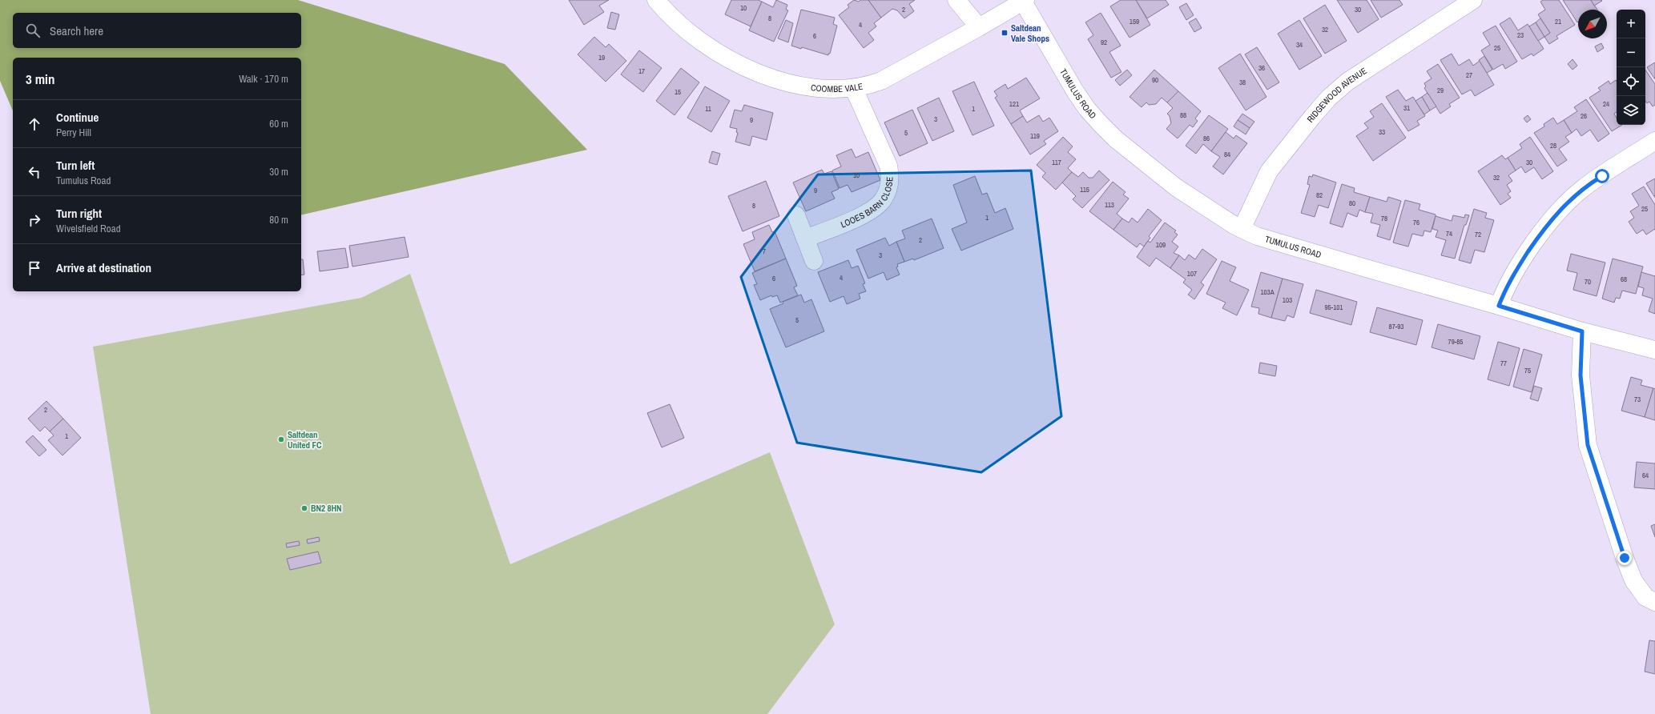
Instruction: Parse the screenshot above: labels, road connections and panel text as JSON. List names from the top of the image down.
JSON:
{
  "streets": {
    "street": [
      "COOMBE VALE",
      "TUMULUS ROAD",
      "RIDGEWOOD AVENUE",
      "LOOES BARN CLOSE"
    ]
  },
  "crossings": [
    ["COOMBE VALE", "TUMULUS ROAD"],
    ["COOMBE VALE", "LOOES BARN CLOSE"],
    ["TUMULUS ROAD", "RIDGEWOOD AVENUE"]
  ],
  "places": {
    "transit": ["Saltdean Vale Shops"],
    "other": ["Saltdean United FC", "BN2 8HN"]
  },
  "house_numbers": [
    "10",
    "2",
    "30",
    "8",
    "159",
    "21",
    "4",
    "32",
    "23",
    "6",
    "92",
    "34",
    "25",
    "19",
    "36",
    "17",
    "27",
    "90",
    "38",
    "29",
    "15",
    "121",
    "24",
    "31",
    "11",
    "1",
    "88",
    "26",
    "3",
    "9",
    "33",
    "5",
    "119",
    "86",
    "28",
    "84",
    "117",
    "30",
    "10",
    "32",
    "115",
    "9",
    "82",
    "80",
    "113",
    "8",
    "25",
    "1",
    "78",
    "76",
    "74",
    "72",
    "2",
    "109",
    "7",
    "3",
    "107",
    "4",
    "6",
    "68",
    "70",
    "103A",
    "103",
    "95-101",
    "5",
    "87-93",
    "79-85",
    "77",
    "75",
    "73",
    "2",
    "1",
    "64"
  ],
  "north": "bottom left",
  "page": {
    "map_buttons": ["+", "−"],
    "search": "Search here",
    "heading": ["3 min", "Walk · 170 m"],
    "list": [
      ["Continue", "Perry Hill", "60 m"],
      ["Turn left", "Tumulus Road", "30 m"],
      ["Turn right", "Wivelsfield Road", "80 m"],
      "Arrive at destination"
    ]
  }
}
